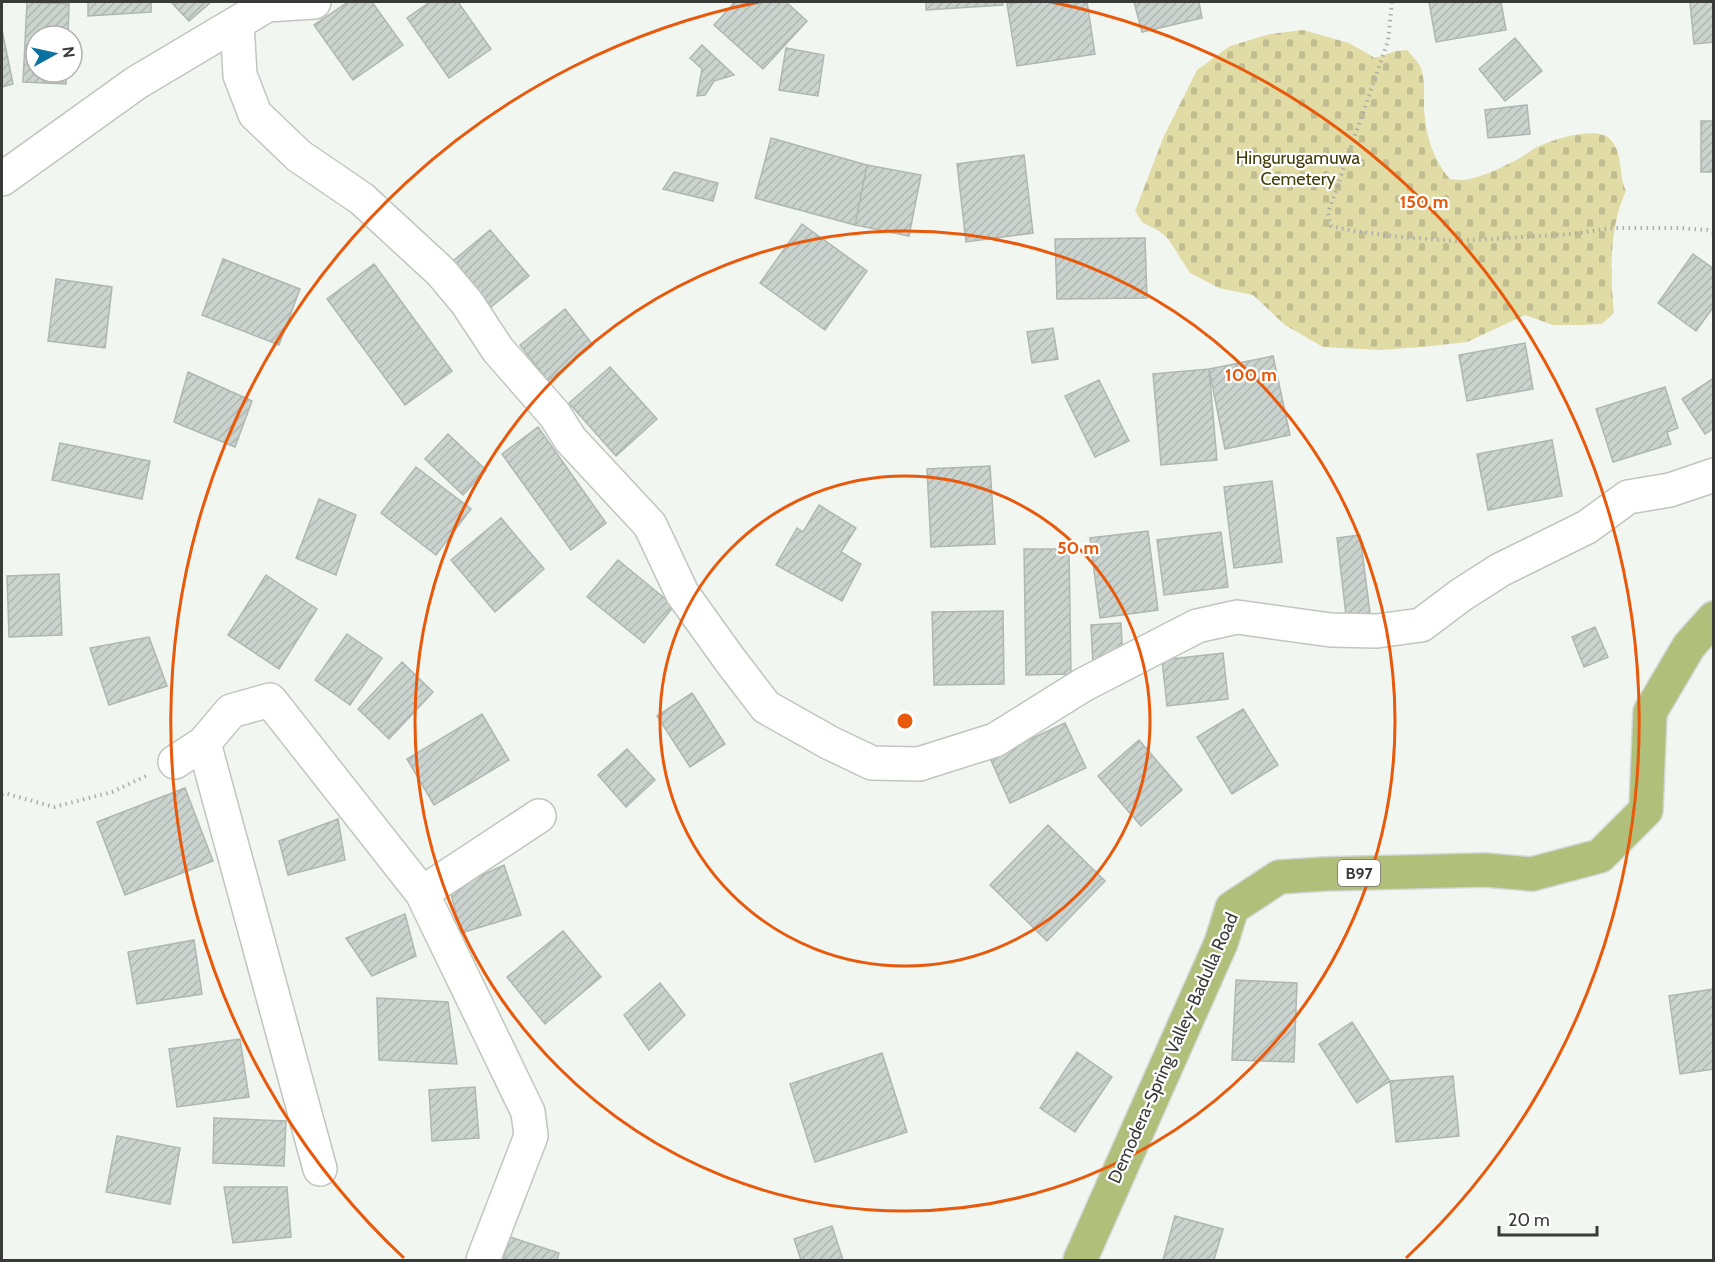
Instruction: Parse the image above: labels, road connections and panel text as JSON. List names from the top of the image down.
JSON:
{
  "streets": {
    "main road": ["B97", "Demodera-Spring Valley-Badulla Road"]
  },
  "parks": ["Hingurugamuwa Cemetery"],
  "scale_bar": "20 m",
  "north": "right",
  "rings": ["150 m", "100 m", "50 m"]
}
